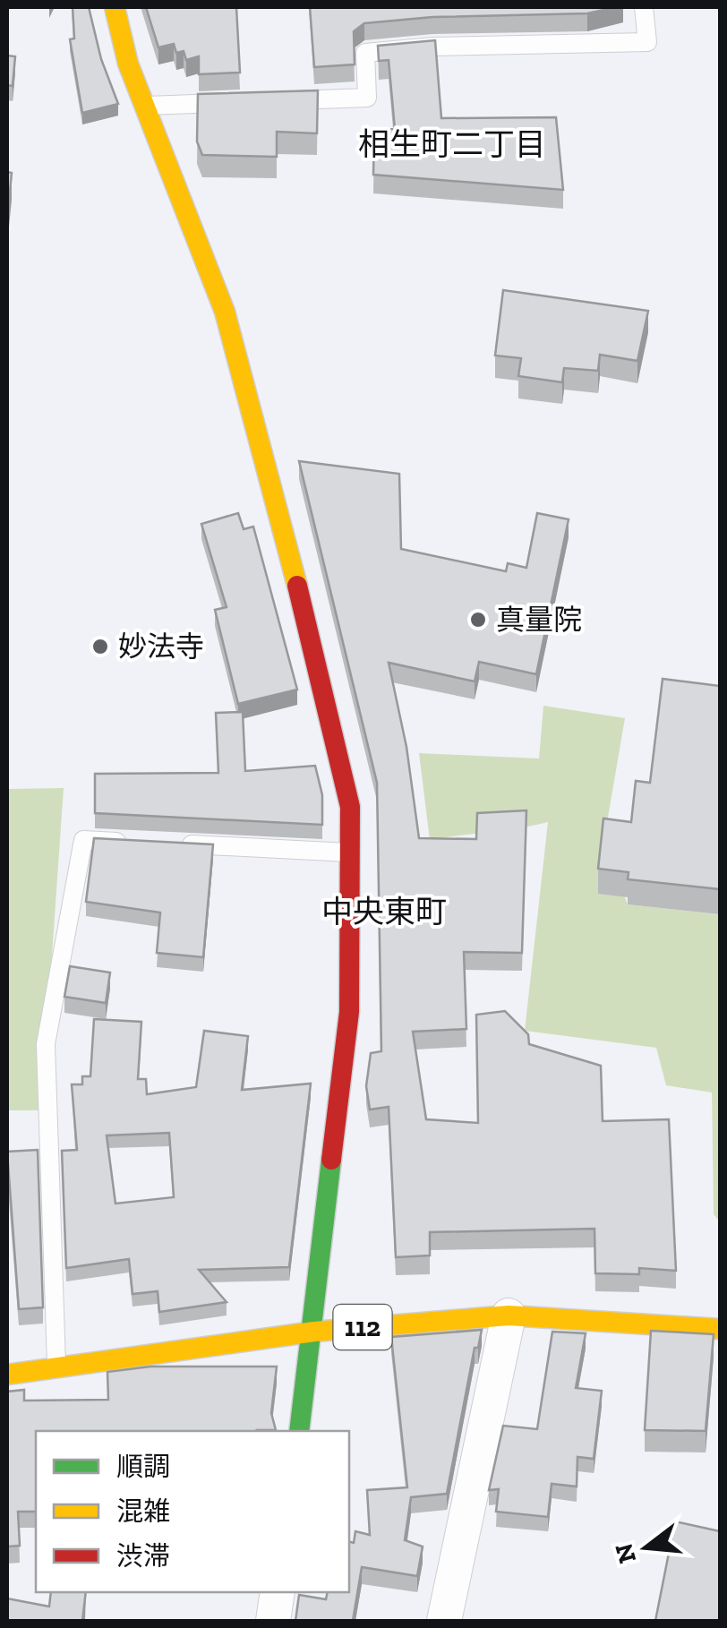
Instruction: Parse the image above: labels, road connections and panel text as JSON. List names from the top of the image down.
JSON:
{
  "streets": {
    "main road": ["112"]
  },
  "districts": ["相生町二丁目", "中央東町"],
  "places": ["真量院", "妙法寺"],
  "legend": ["順調", "混雑", "渋滞"],
  "north": "left"
}
